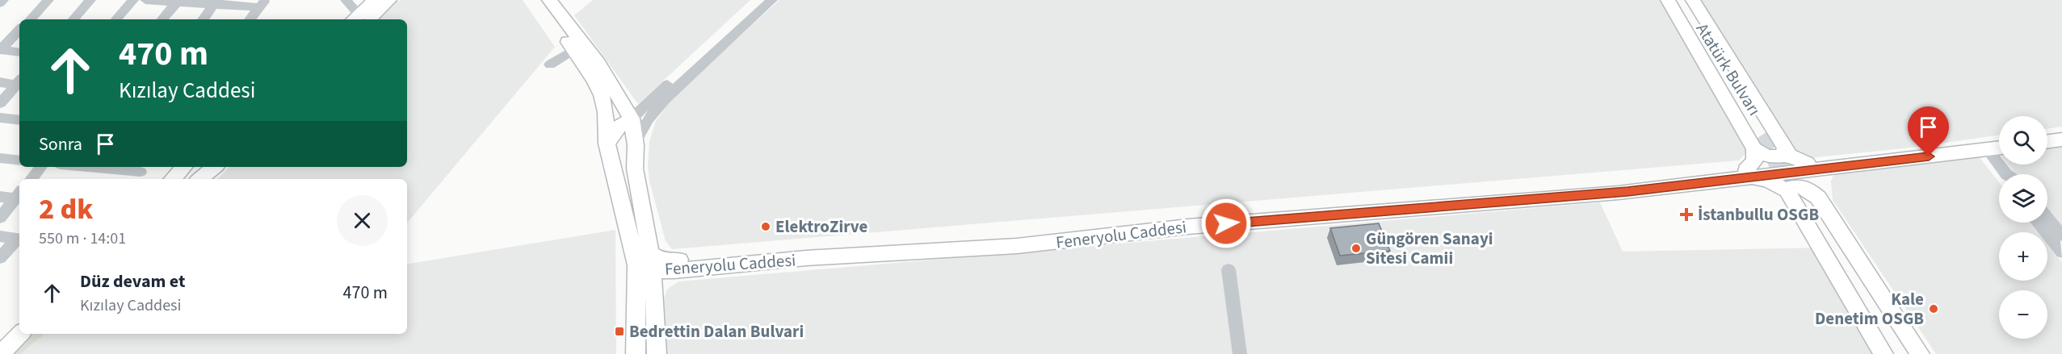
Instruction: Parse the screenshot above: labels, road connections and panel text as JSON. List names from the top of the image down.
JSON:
{
  "streets": {
    "main road": ["Atatürk Bulvarı", "Feneryolu Caddesi"]
  },
  "places": {
    "health": ["İstanbullu OSGB"],
    "other": ["ElektroZirve", "Güngören Sanayi Sitesi Camii", "Kale Denetim OSGB"],
    "transit": ["Bedrettin Dalan Bulvari"]
  },
  "page": {
    "turn": ["470 m", "Kızılay Caddesi"],
    "map_buttons": ["+", "−"],
    "then": "Sonra",
    "heading": ["2 dk", "550 m · 14:01"],
    "list": [
      {
        "name": "Düz devam et",
        "note": "Kızılay Caddesi",
        "value": "470 m"
      }
    ]
  }
}
